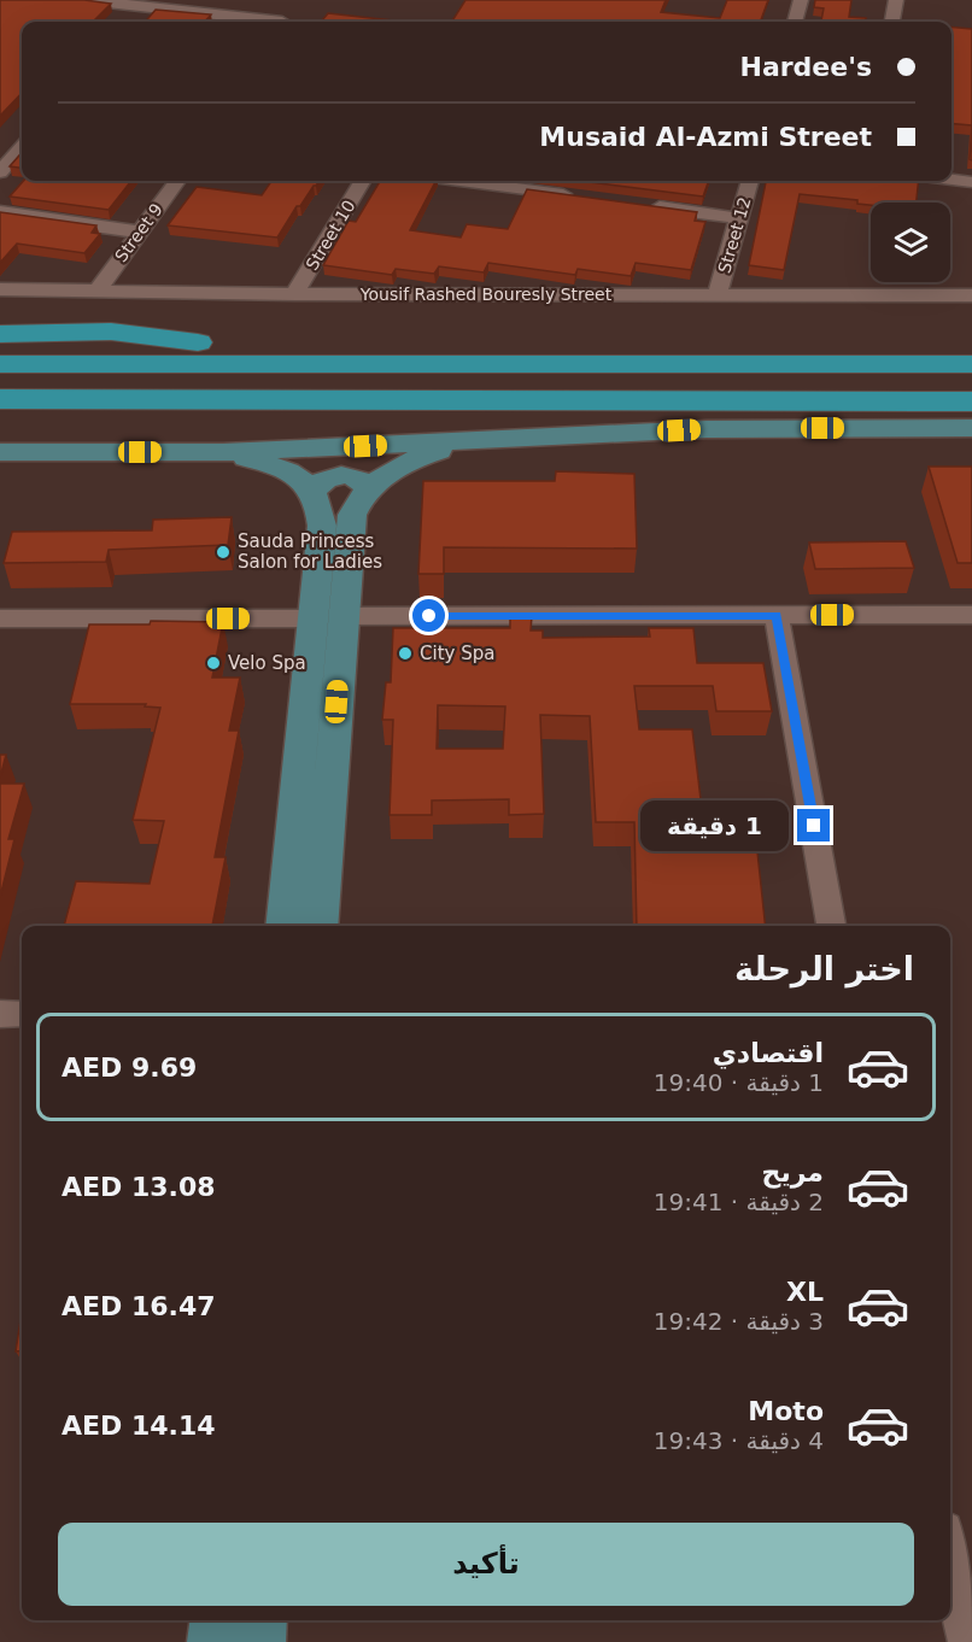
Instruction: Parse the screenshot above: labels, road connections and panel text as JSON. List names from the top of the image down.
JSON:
{
  "streets": {
    "street": [
      "Street 9",
      "Street 10",
      "Street 12",
      "Yousif Rashed Bouresly Street"
    ]
  },
  "crossings": [
    ["Street 9", "Yousif Rashed Bouresly Street"],
    ["Street 10", "Yousif Rashed Bouresly Street"],
    ["Street 12", "Yousif Rashed Bouresly Street"]
  ],
  "places": ["Sauda Princess Salon for Ladies", "City Spa", "Velo Spa"],
  "page": {
    "banner": ["Hardee's", "Musaid Al-Azmi Street"],
    "bubble": "1 دقيقة",
    "heading": "اختر الرحلة",
    "list": [
      {
        "name": "اقتصادي",
        "note": "1 دقيقة · 19:40",
        "value": "AED 9.69"
      },
      {
        "name": "مريح",
        "note": "2 دقيقة · 19:41",
        "value": "AED 13.08"
      },
      {
        "name": "XL",
        "note": "3 دقيقة · 19:42",
        "value": "AED 16.47"
      },
      {
        "name": "Moto",
        "note": "4 دقيقة · 19:43",
        "value": "AED 14.14"
      }
    ],
    "buttons": "تأكيد"
  }
}
